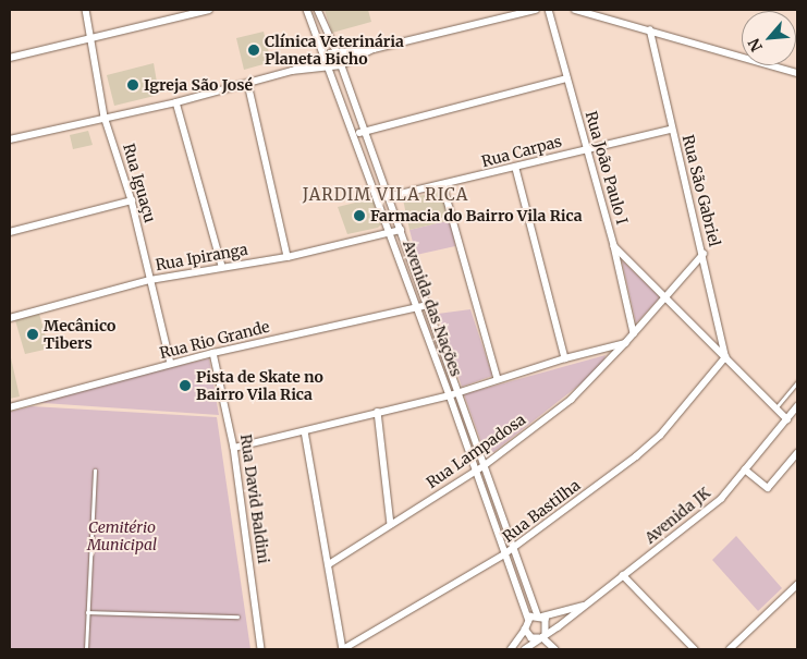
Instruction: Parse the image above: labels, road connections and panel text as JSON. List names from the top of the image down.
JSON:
{
  "streets": {
    "street": [
      "Rua Carpas",
      "Rua João Paulo I",
      "Rua Iguaçu",
      "Rua São Gabriel",
      "Rua Ipiranga",
      "Avenida das Nações",
      "Rua Rio Grande",
      "Rua Lampadosa",
      "Rua David Baldini",
      "Rua Bastilha",
      "Avenida JK"
    ]
  },
  "crossings": [
    ["Rua Carpas", "Rua João Paulo I"],
    ["Rua Carpas", "Rua São Gabriel"],
    ["Rua Carpas", "Avenida das Nações"],
    ["Rua João Paulo I", "Rua Lampadosa"],
    ["Rua Iguaçu", "Rua Ipiranga"],
    ["Rua Iguaçu", "Rua Rio Grande"],
    ["Rua São Gabriel", "Rua Lampadosa"],
    ["Rua São Gabriel", "Rua Bastilha"],
    ["Rua Ipiranga", "Avenida das Nações"],
    ["Avenida das Nações", "Rua Rio Grande"],
    ["Avenida das Nações", "Rua Lampadosa"],
    ["Avenida das Nações", "Rua Bastilha"],
    ["Avenida das Nações", "Avenida JK"],
    ["Rua Rio Grande", "Rua David Baldini"]
  ],
  "districts": ["JARDIM VILA RICA"],
  "parks": ["Cemitério Municipal"],
  "places": [
    "Clínica Veterinária Planeta Bicho",
    "Igreja São José",
    "Farmacia do Bairro Vila Rica",
    "Mecânico Tibers",
    "Pista de Skate no Bairro Vila Rica"
  ],
  "north": "bottom left"
}
